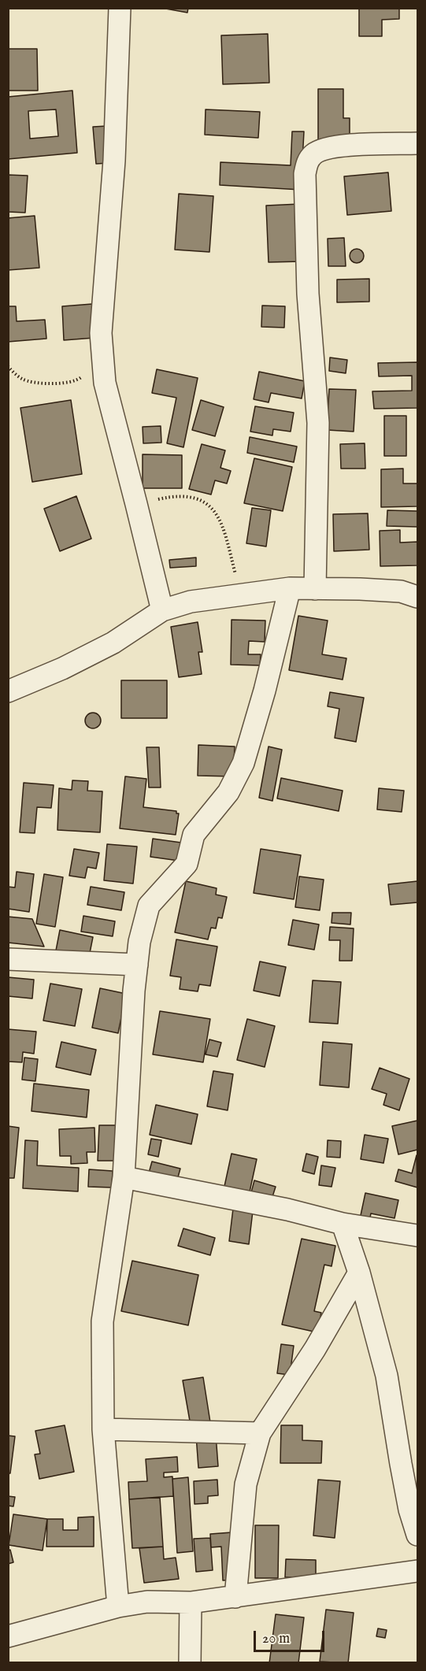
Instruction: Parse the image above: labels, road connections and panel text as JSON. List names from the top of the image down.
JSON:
{
  "scale_bar": "20 m"
}
